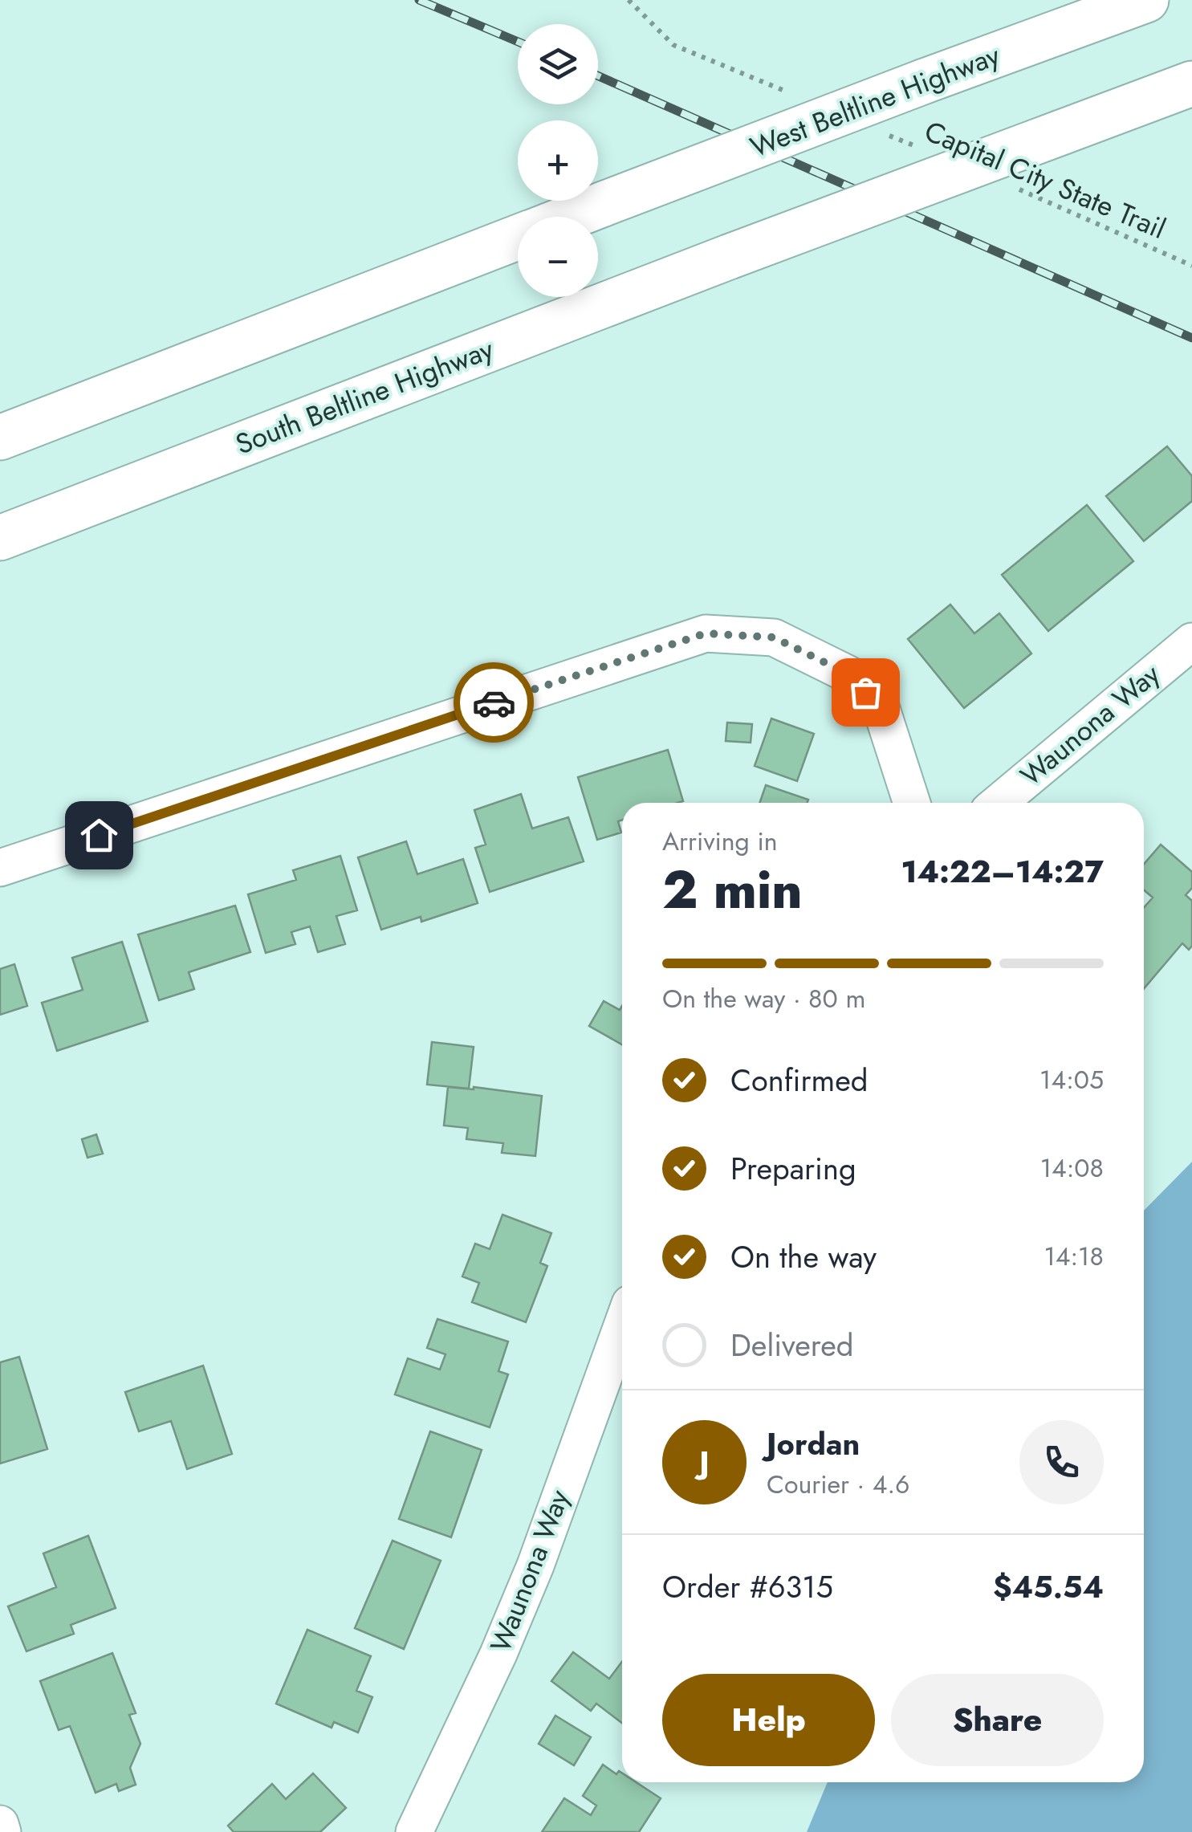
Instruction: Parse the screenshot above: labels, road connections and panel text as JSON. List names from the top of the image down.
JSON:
{
  "streets": {
    "highway": ["West Beltline Highway", "South Beltline Highway"],
    "street": ["Waunona Way"],
    "path": ["Capital City State Trail"]
  },
  "page": {
    "map_buttons": ["+", "−"],
    "heading": ["2 min", "Arriving in", "14:22–14:27"],
    "panel": [
      "Jordan",
      "Courier · 4.6",
      "Order #6315",
      "$45.54"
    ],
    "bar": "On the way · 80 m",
    "list": [
      ["Confirmed", "14:05"],
      ["Preparing", "14:08"],
      ["On the way", "14:18"],
      "Delivered"
    ],
    "round": "J",
    "buttons": ["Help", "Share"]
  }
}
